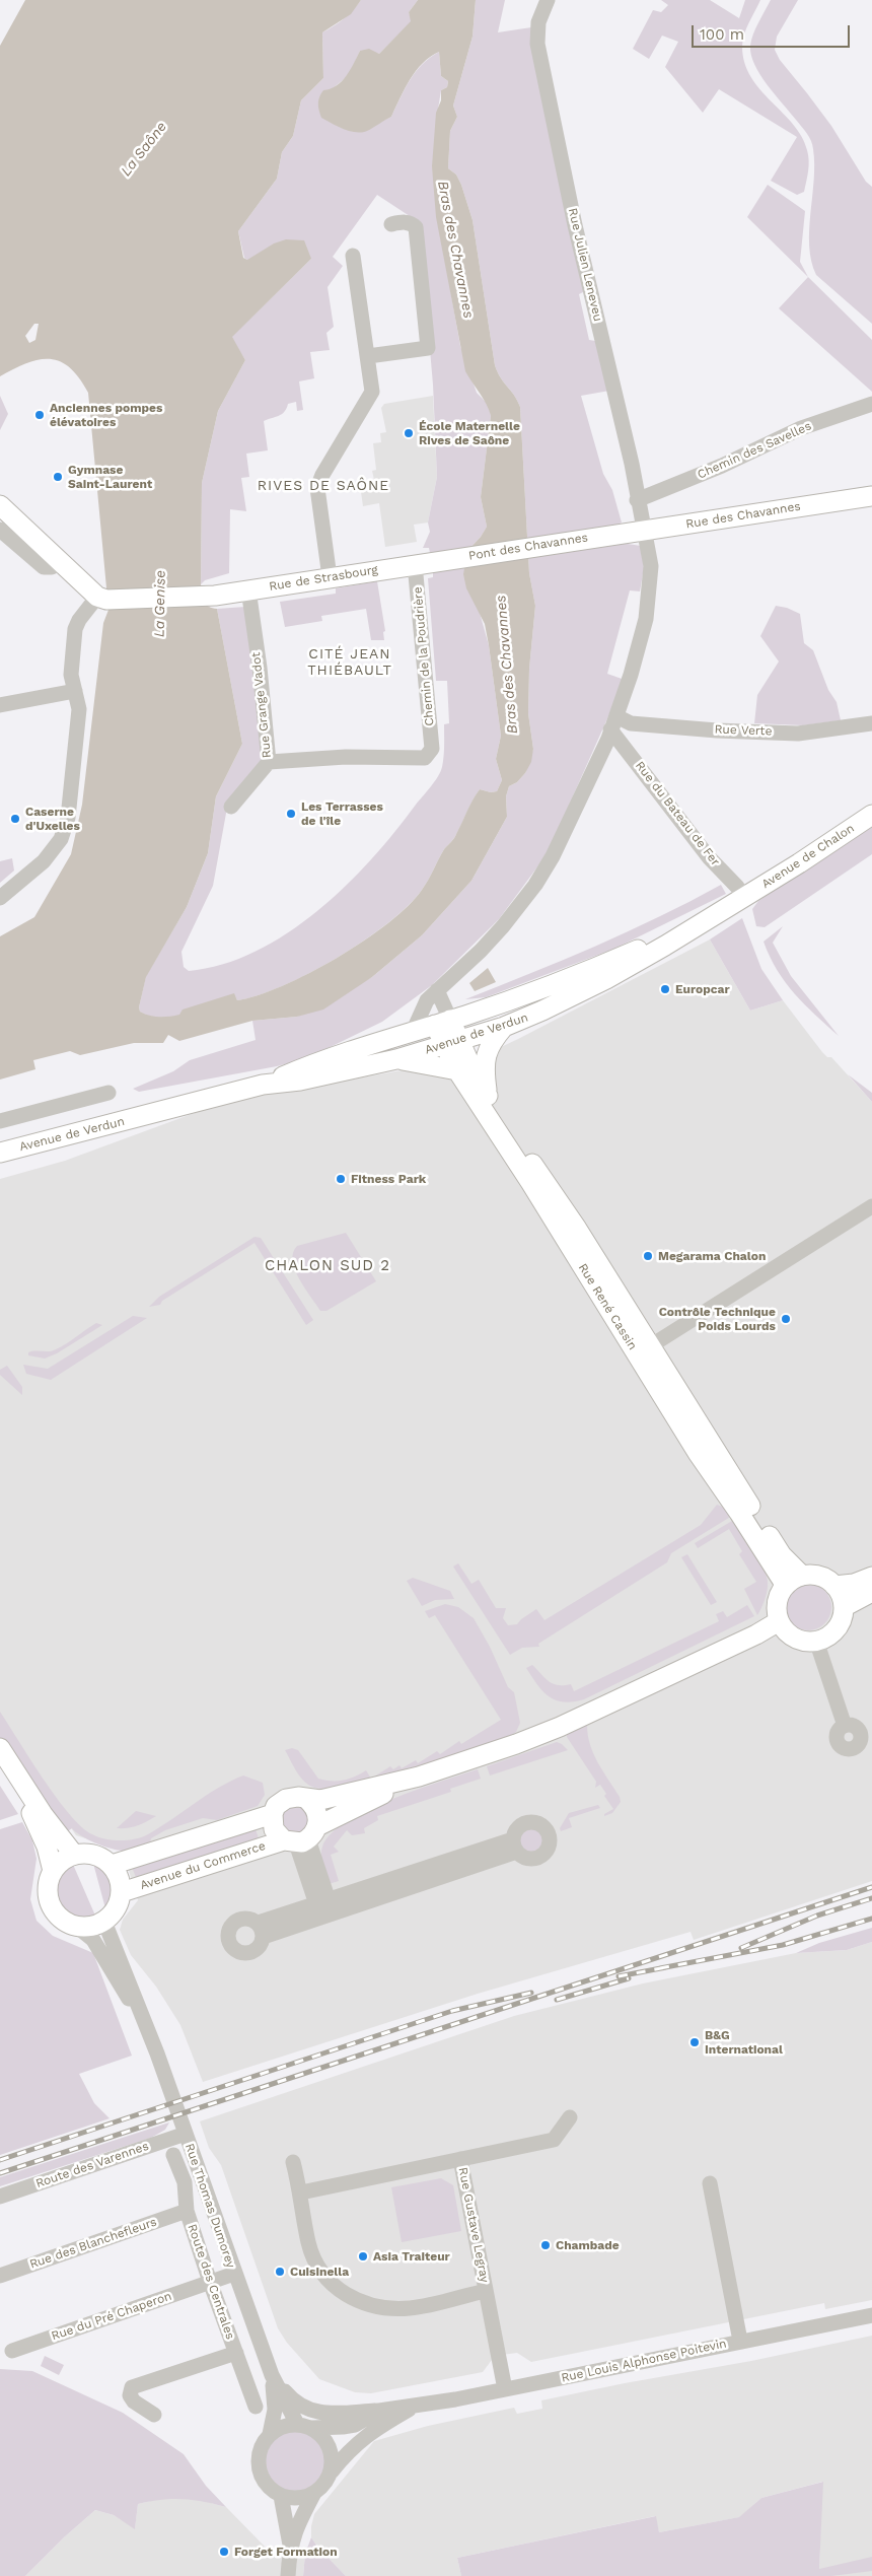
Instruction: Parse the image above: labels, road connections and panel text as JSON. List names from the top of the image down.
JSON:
{
  "streets": {
    "main road": [
      "Rue des Chavannes",
      "Pont des Chavannes",
      "Rue de Strasbourg",
      "Avenue de Chalon",
      "Avenue de Verdun",
      "Rue René Cassin",
      "Avenue du Commerce"
    ],
    "street": [
      "Rue Julien Leneveu",
      "Chemin des Savelles",
      "Chemin de la Poudrière",
      "Rue Grange Vadot",
      "Rue Verte",
      "Rue du Bateau de Fer",
      "Route des Varennes",
      "Rue Thomas Dumorey",
      "Rue Gustave Legray",
      "Rue des Blanchefleurs",
      "Route des Centrales",
      "Rue du Pré Chaperon",
      "Rue Louis Alphonse Poitevin"
    ]
  },
  "crossings": [
    ["Rue Julien Leneveu", "Chemin des Savelles"],
    ["Rue Julien Leneveu", "Rue des Chavannes"],
    ["Rue Julien Leneveu", "Rue Verte"],
    ["Rue Julien Leneveu", "Rue du Bateau de Fer"],
    ["Rue des Chavannes", "Pont des Chavannes"],
    ["Pont des Chavannes", "Rue de Strasbourg"],
    ["Rue de Strasbourg", "Chemin de la Poudrière"],
    ["Rue de Strasbourg", "Rue Grange Vadot"],
    ["Chemin de la Poudrière", "Rue Grange Vadot"],
    ["Rue Verte", "Rue du Bateau de Fer"],
    ["Rue du Bateau de Fer", "Avenue de Chalon"],
    ["Rue du Bateau de Fer", "Avenue de Verdun"],
    ["Avenue de Chalon", "Avenue de Verdun"],
    ["Avenue de Verdun", "Rue René Cassin"],
    ["Avenue du Commerce", "Rue Thomas Dumorey"],
    ["Route des Varennes", "Rue Thomas Dumorey"],
    ["Rue Thomas Dumorey", "Rue du Pré Chaperon"],
    ["Rue Thomas Dumorey", "Rue Louis Alphonse Poitevin"],
    ["Rue Gustave Legray", "Rue Louis Alphonse Poitevin"],
    ["Rue des Blanchefleurs", "Route des Centrales"],
    ["Route des Centrales", "Rue du Pré Chaperon"]
  ],
  "districts": ["RIVES DE SAÔNE", "CITÉ JEAN THIÉBAULT", "CHALON SUD 2"],
  "water": ["La Saône", "Bras des Chavannes", "La Genise"],
  "places": [
    "Anciennes pompes élévatoires",
    "École Maternelle Rives de Saône",
    "Gymnase Saint-Laurent",
    "Les Terrasses de l'île",
    "Caserne d'Uxelles",
    "Europcar",
    "Fitness Park",
    "Megarama Chalon",
    "Contrôle Technique Poids Lourds",
    "B&G International",
    "Chambade",
    "Asia Traiteur",
    "Cuisinella",
    "Forget Formation"
  ],
  "scale_bar": "100 m"
}
